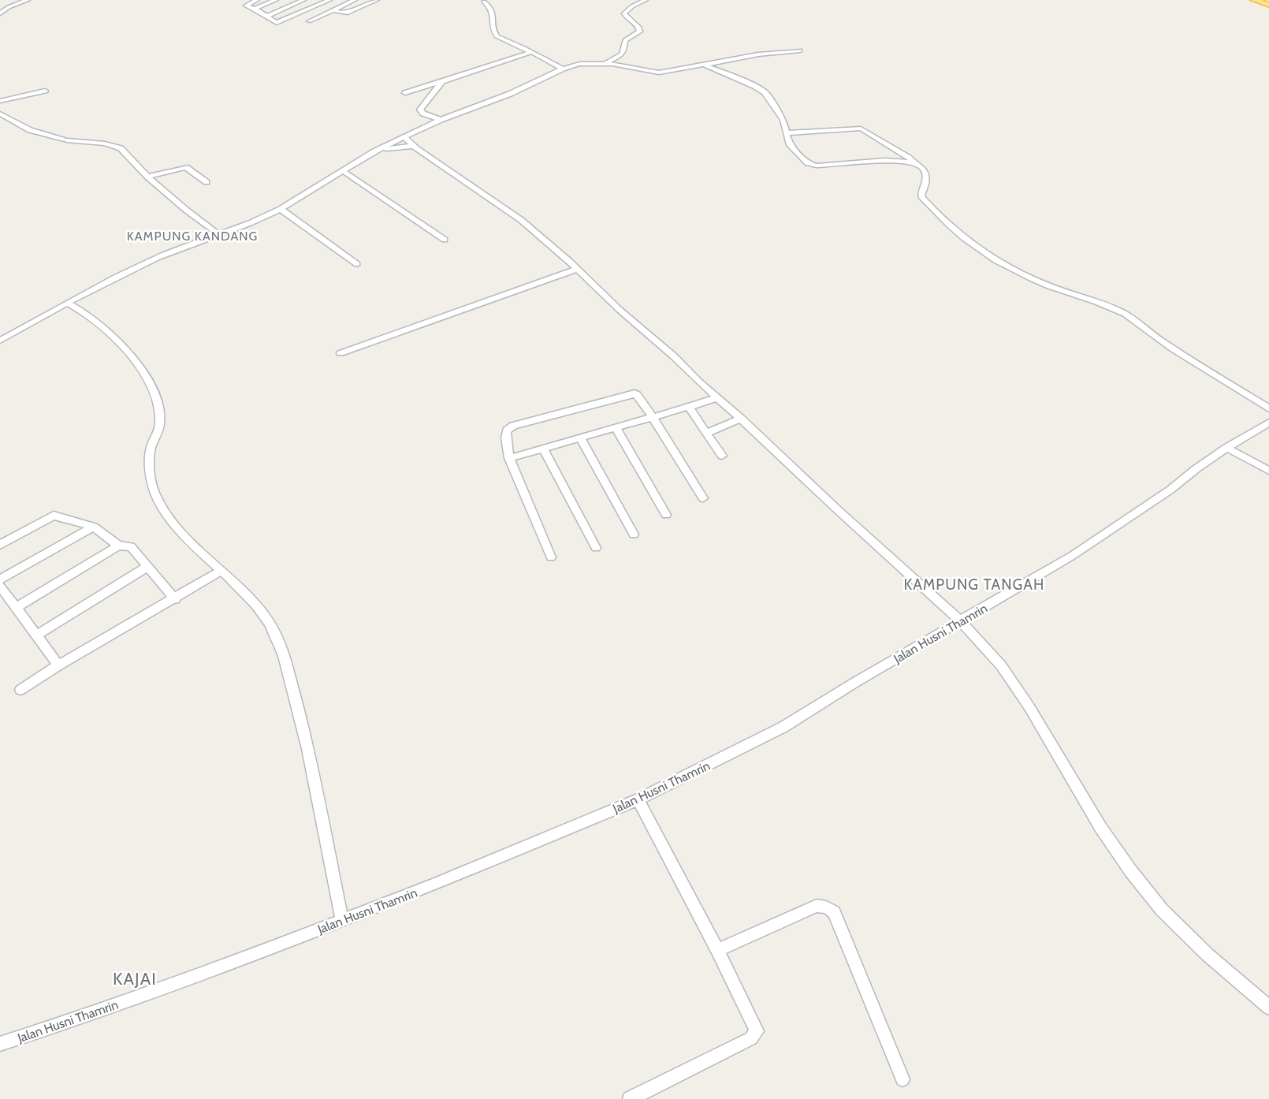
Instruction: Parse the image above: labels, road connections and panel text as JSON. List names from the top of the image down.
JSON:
{
  "streets": {
    "street": ["Jalan Husni Thamrin"]
  },
  "districts": ["KAMPUNG KANDANG", "KAMPUNG TANGAH", "KAJAI"]
}
